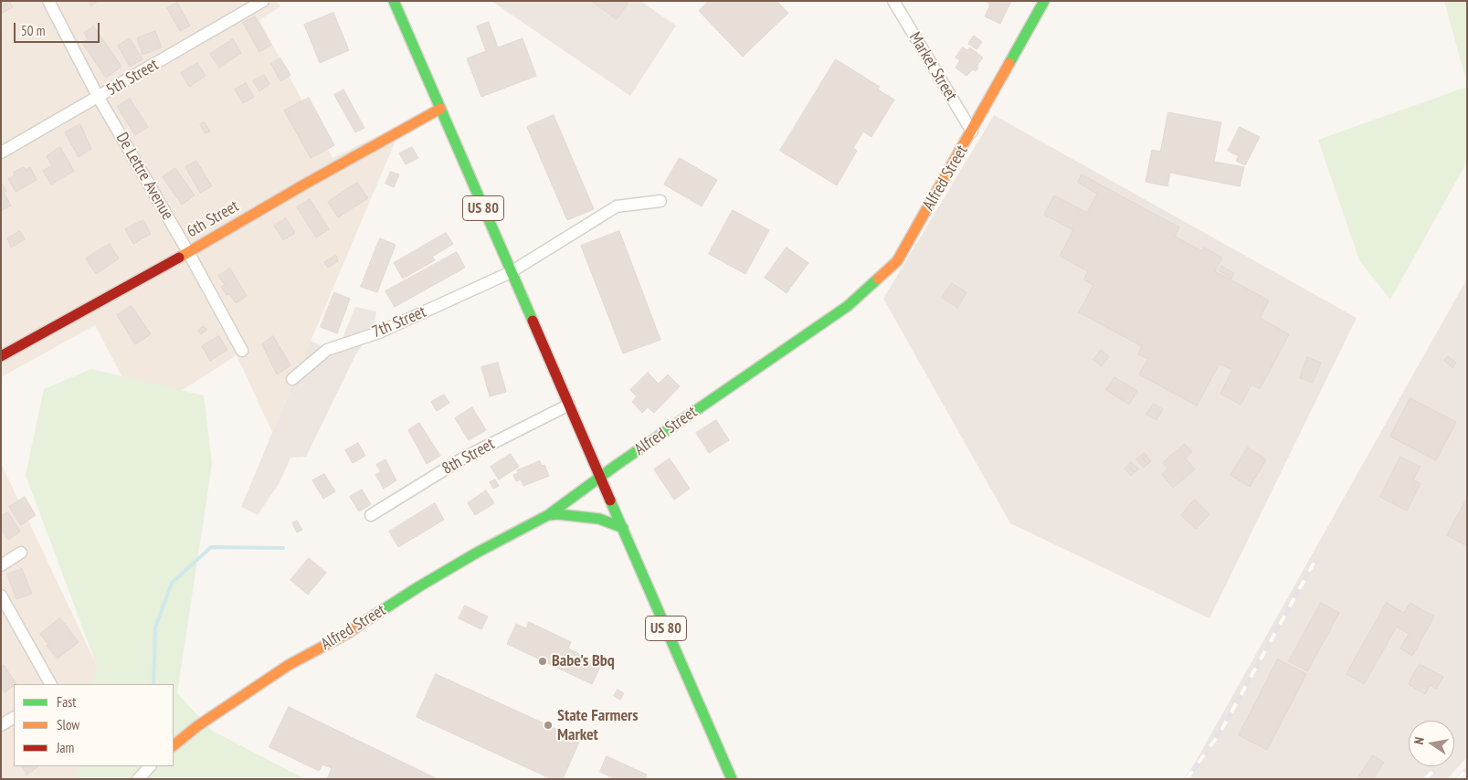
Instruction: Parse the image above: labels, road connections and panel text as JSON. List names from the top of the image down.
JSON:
{
  "streets": {
    "main road": ["Alfred Street", "US 80", "6th Street"],
    "street": [
      "Market Street",
      "5th Street",
      "De Lettre Avenue",
      "7th Street",
      "8th Street"
    ]
  },
  "crossings": [
    ["Market Street", "Alfred Street"],
    ["5th Street", "De Lettre Avenue"],
    ["De Lettre Avenue", "6th Street"],
    ["Alfred Street", "US 80"],
    ["US 80", "6th Street"],
    ["US 80", "7th Street"],
    ["US 80", "8th Street"]
  ],
  "places": ["Babe's Bbq", "State Farmers Market"],
  "legend": ["Fast", "Slow", "Jam"],
  "scale_bar": "50 m",
  "north": "left"
}
